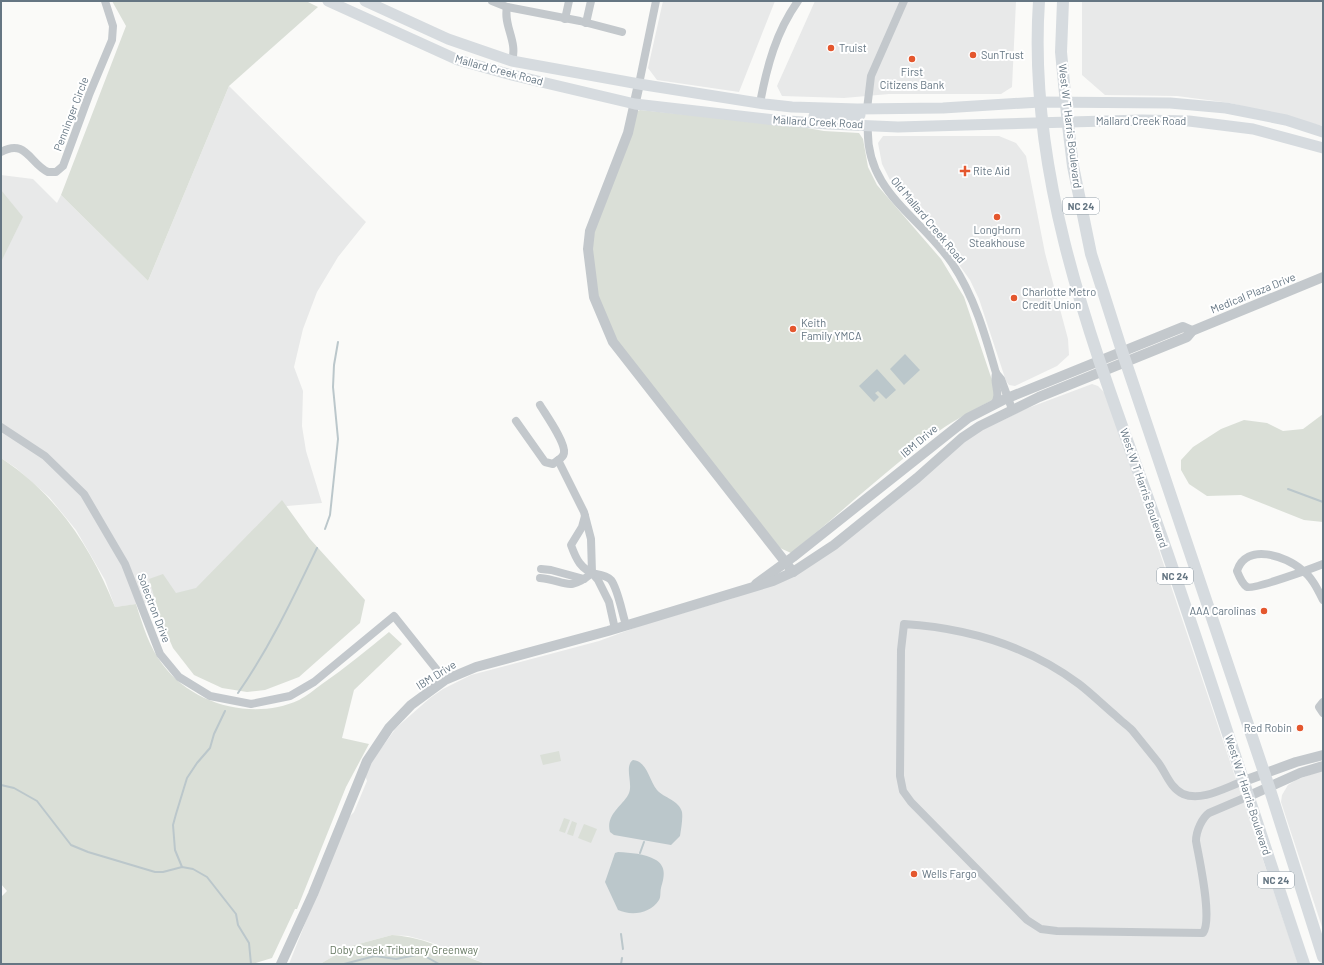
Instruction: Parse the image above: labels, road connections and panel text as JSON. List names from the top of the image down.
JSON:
{
  "streets": {
    "main road": ["Mallard Creek Road", "West W T Harris Boulevard", "NC 24"],
    "street": [
      "Penninger Circle",
      "Old Mallard Creek Road",
      "Medical Plaza Drive",
      "IBM Drive",
      "Solectron Drive"
    ]
  },
  "crossings": [
    ["Mallard Creek Road", "West W T Harris Boulevard"],
    ["Mallard Creek Road", "Old Mallard Creek Road"],
    ["West W T Harris Boulevard", "Medical Plaza Drive"],
    ["West W T Harris Boulevard", "IBM Drive"],
    ["Old Mallard Creek Road", "IBM Drive"],
    ["Medical Plaza Drive", "IBM Drive"],
    ["IBM Drive", "Solectron Drive"]
  ],
  "parks": ["Doby Creek Tributary Greenway"],
  "places": {
    "other": [
      "Truist",
      "SunTrust",
      "First Citizens Bank",
      "LongHorn Steakhouse",
      "Charlotte Metro Credit Union",
      "Keith Family YMCA",
      "AAA Carolinas",
      "Red Robin",
      "Wells Fargo"
    ],
    "health": ["Rite Aid"]
  }
}
